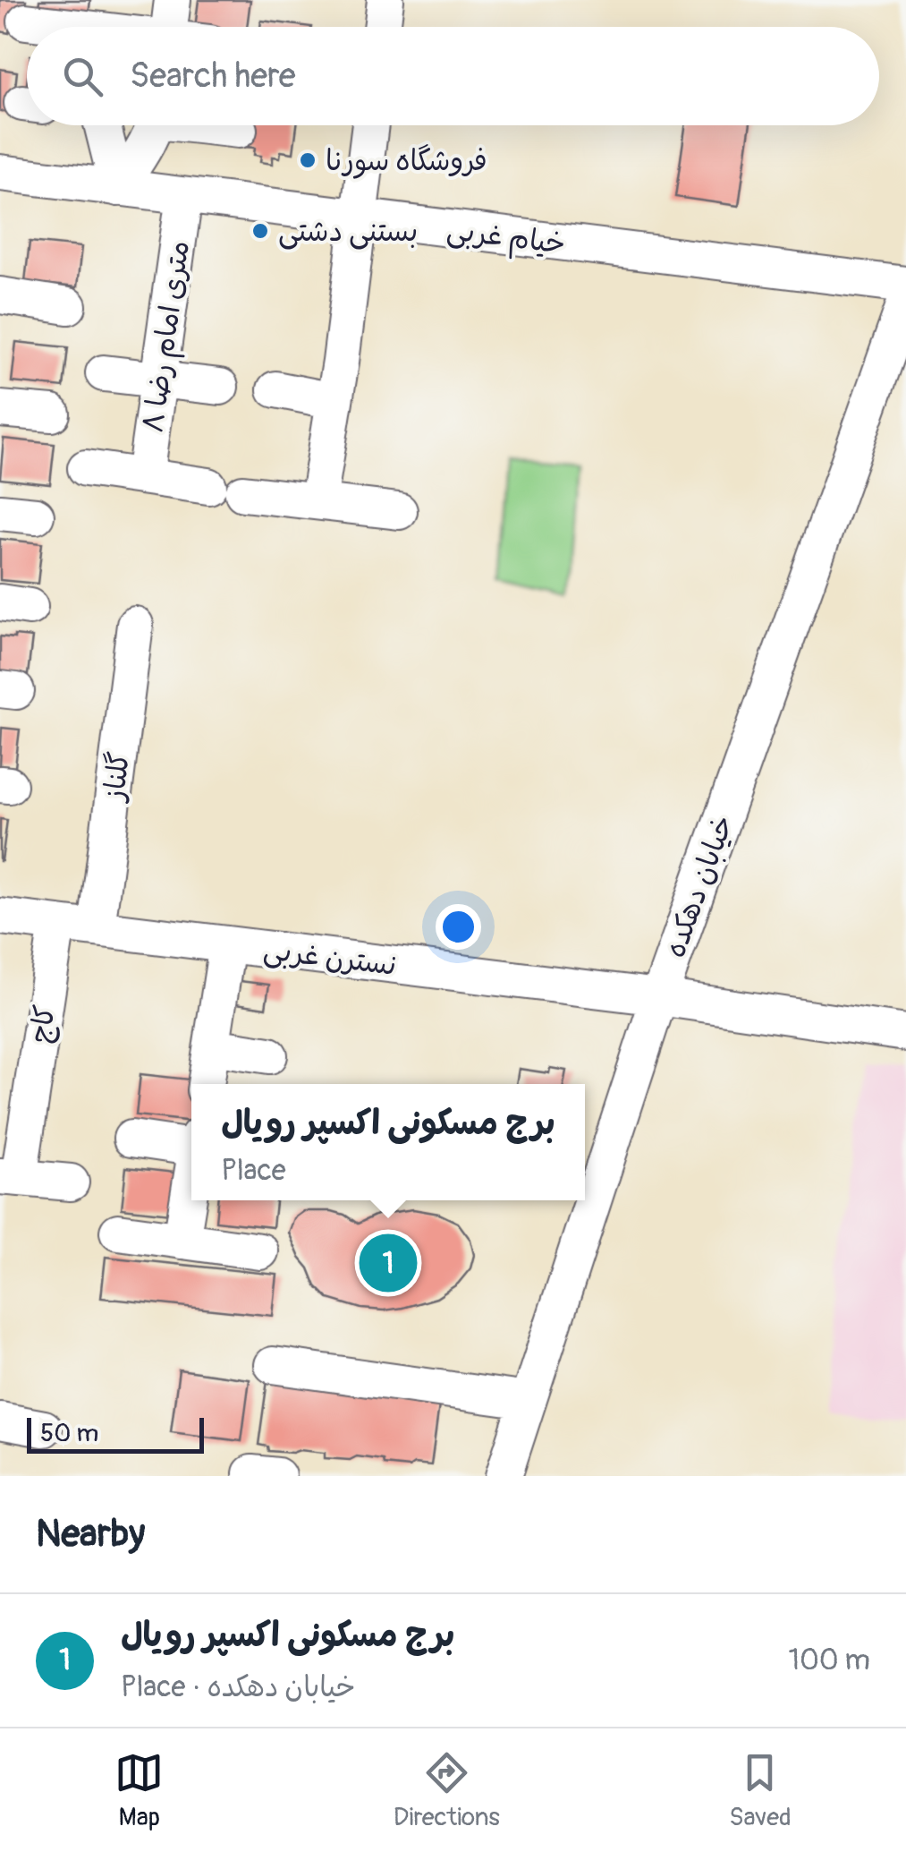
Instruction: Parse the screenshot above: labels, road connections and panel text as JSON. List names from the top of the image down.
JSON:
{
  "streets": {
    "street": [
      "خیام غربی",
      "۸ متری امام رضا",
      "گلناز",
      "خیابان دهکده",
      "نسترن غربی",
      "کاج"
    ]
  },
  "crossings": [
    ["خیام غربی", "۸ متری امام رضا"],
    ["گلناز", "نسترن غربی"],
    ["خیابان دهکده", "نسترن غربی"],
    ["نسترن غربی", "کاج"]
  ],
  "places": ["فروشگاه سورنا", "بستنی دشتی"],
  "scale_bar": "50 m",
  "page": {
    "search": "Search here",
    "popup": ["برج مسکونی اکسپر رویال", "Place"],
    "pins": "1",
    "scale": "50 m",
    "heading": "Nearby",
    "list": [
      {
        "mark": "1",
        "name": "برج مسکونی اکسپر رویال",
        "note": "Place · خیابان دهکده",
        "value": "100 m"
      }
    ],
    "nav": ["Map", "Directions", "Saved"]
  }
}
